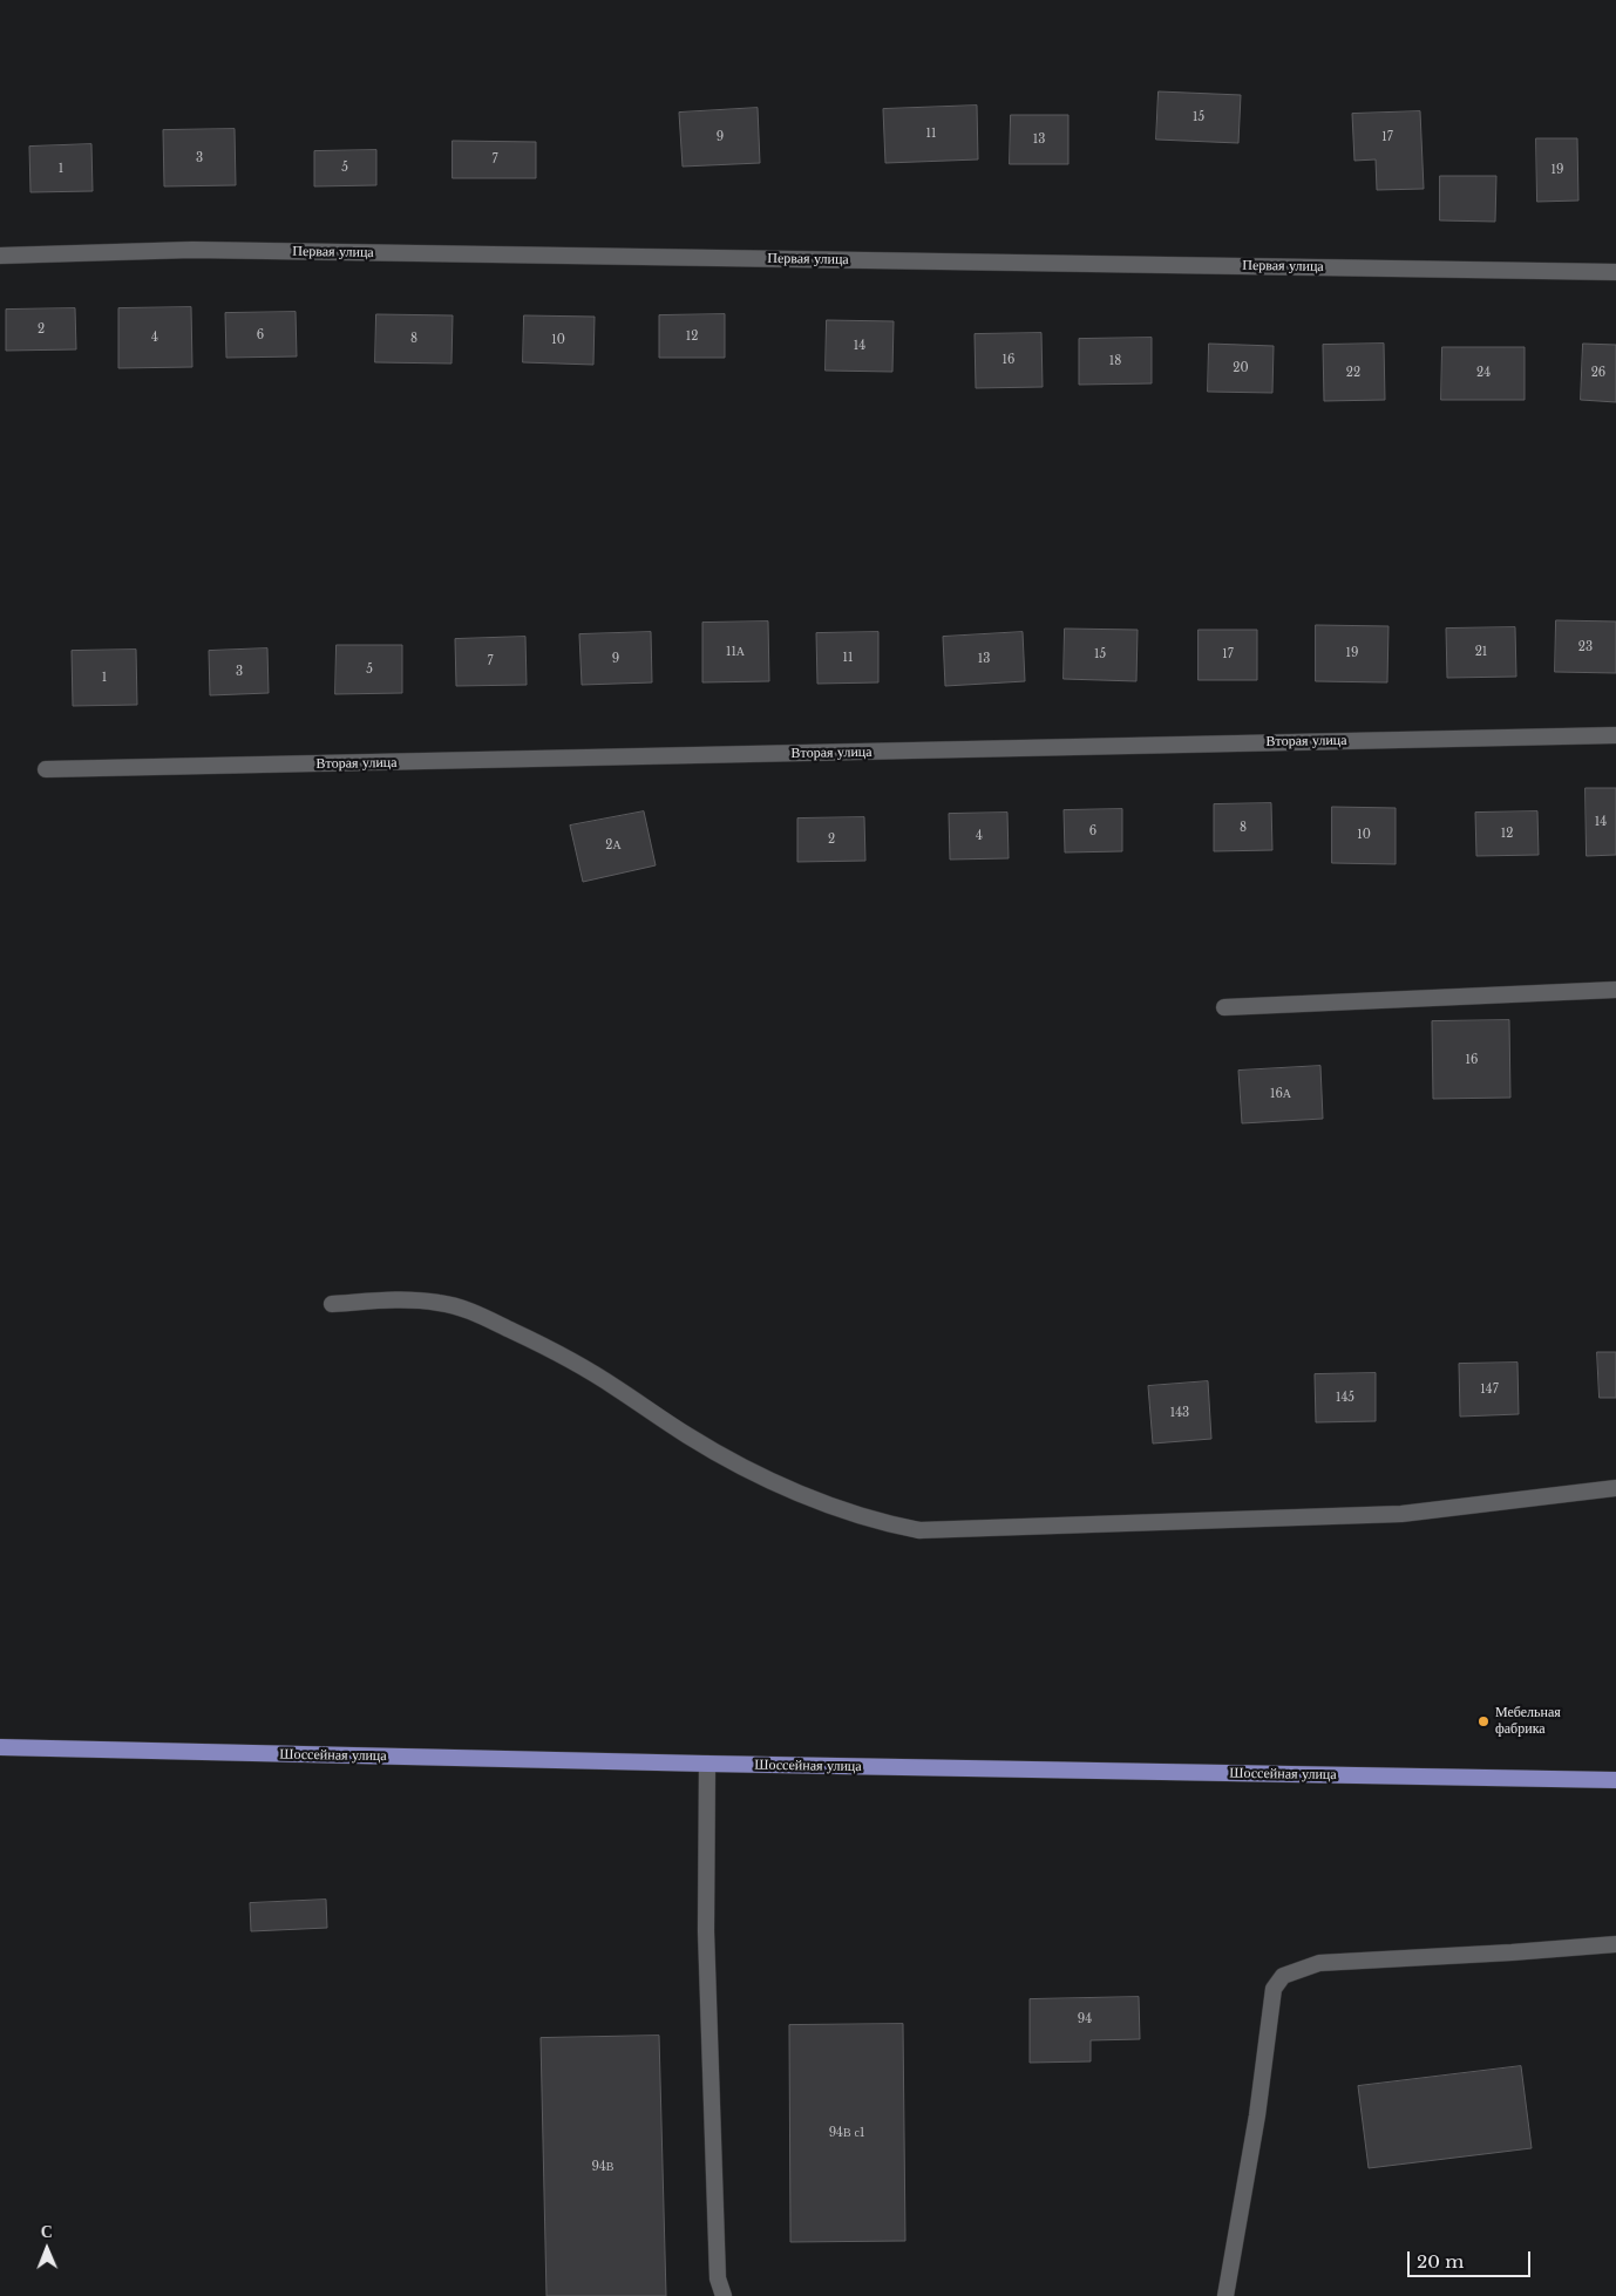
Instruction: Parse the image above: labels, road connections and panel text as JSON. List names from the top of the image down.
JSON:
{
  "streets": {
    "main road": ["Шоссейная улица"],
    "street": ["Первая улица", "Вторая улица"]
  },
  "places": ["Мебельная фабрика"],
  "house_numbers": [
    "15",
    "11",
    "9",
    "17",
    "13",
    "3",
    "7",
    "5",
    "1",
    "19",
    "2",
    "6",
    "12",
    "4",
    "8",
    "10",
    "14",
    "16",
    "18",
    "20",
    "22",
    "24",
    "26",
    "23",
    "11А",
    "21",
    "19",
    "15",
    "17",
    "11",
    "9",
    "13",
    "7",
    "5",
    "3",
    "1",
    "14",
    "8",
    "6",
    "12",
    "10",
    "4",
    "2",
    "2А",
    "16",
    "16А",
    "147",
    "145",
    "143",
    "94",
    "94В с1",
    "94В"
  ],
  "scale_bar": "20 m",
  "north": "top"
}
